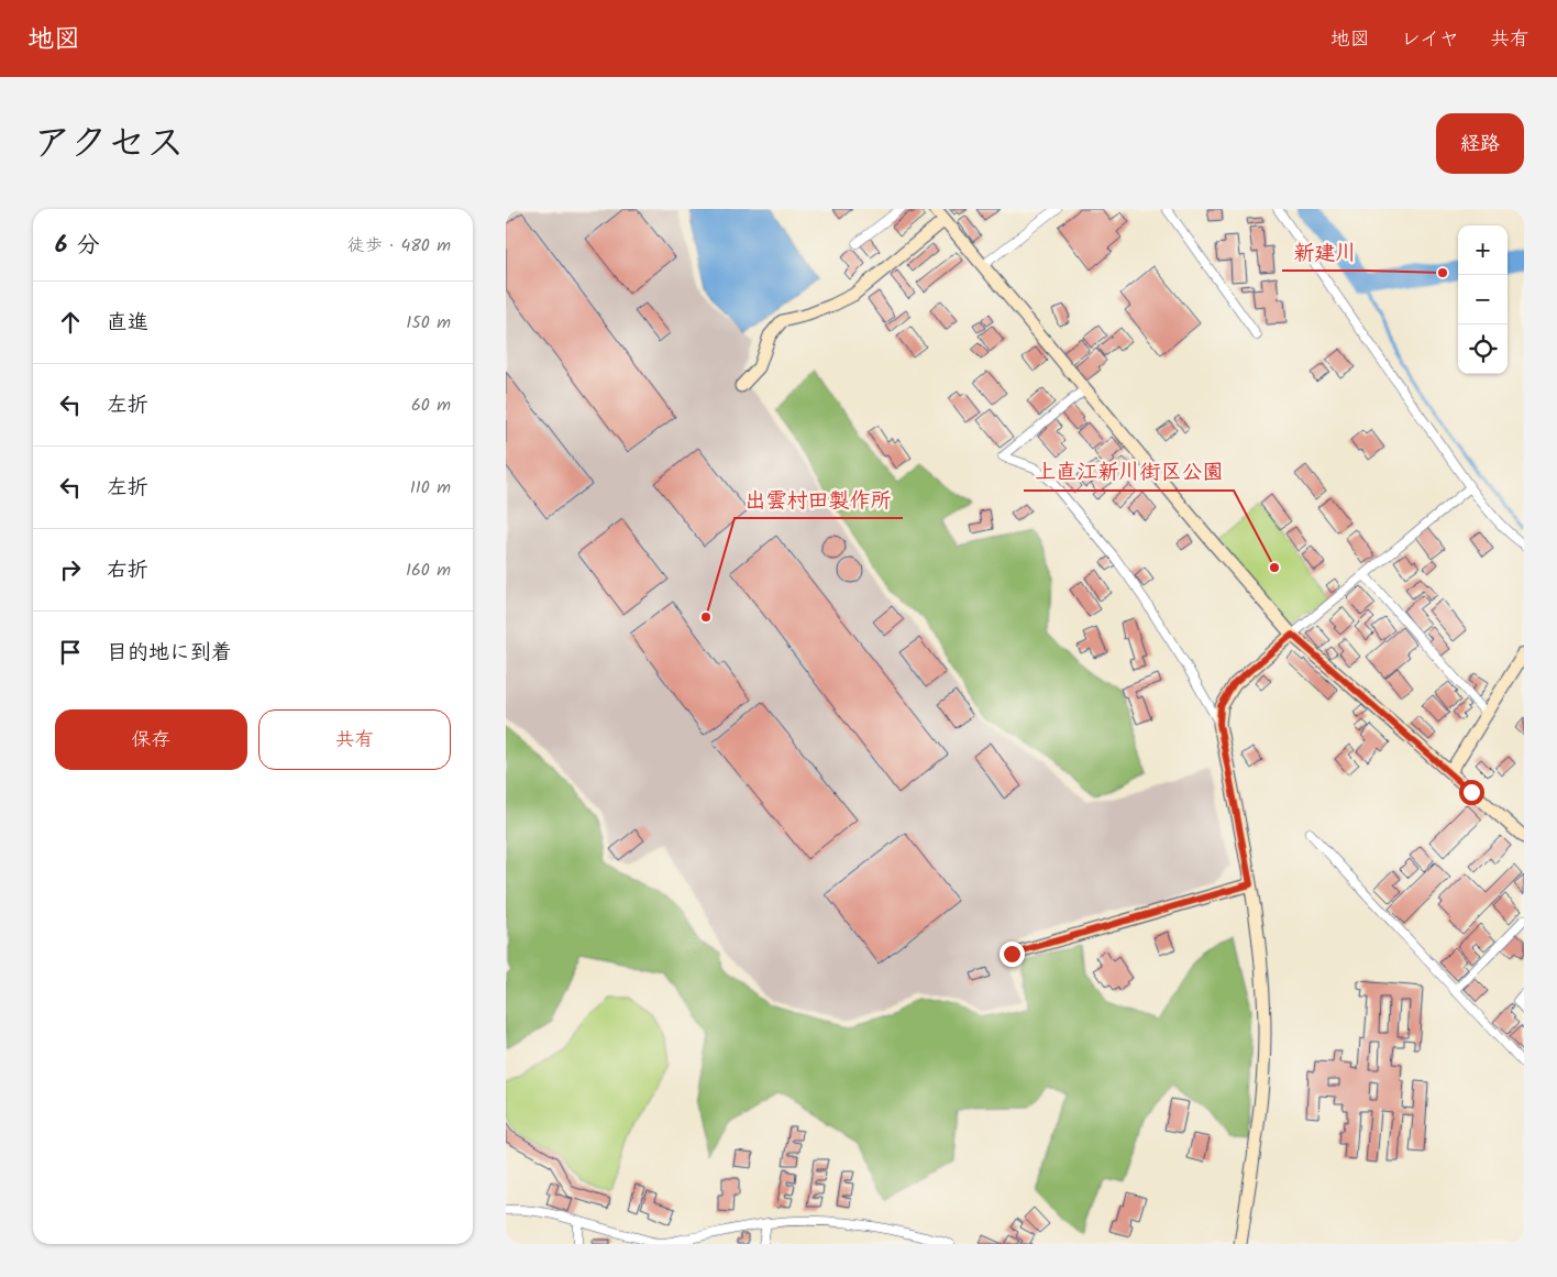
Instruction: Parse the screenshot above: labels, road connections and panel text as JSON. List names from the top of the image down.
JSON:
{
  "places": ["新建川", "上直江新川街区公園", "出雲村田製作所"],
  "page": {
    "header": "地図",
    "nav": ["地図", "レイヤ", "共有"],
    "title": "アクセス",
    "buttons": [
      "経路",
      ["保存", "共有"]
    ],
    "heading": ["6 分", "徒歩 · 480 m"],
    "map_buttons": ["+", "−"],
    "list": [
      ["直進", "150 m"],
      ["左折", "60 m"],
      ["左折", "110 m"],
      ["右折", "160 m"],
      "目的地に到着"
    ]
  }
}
